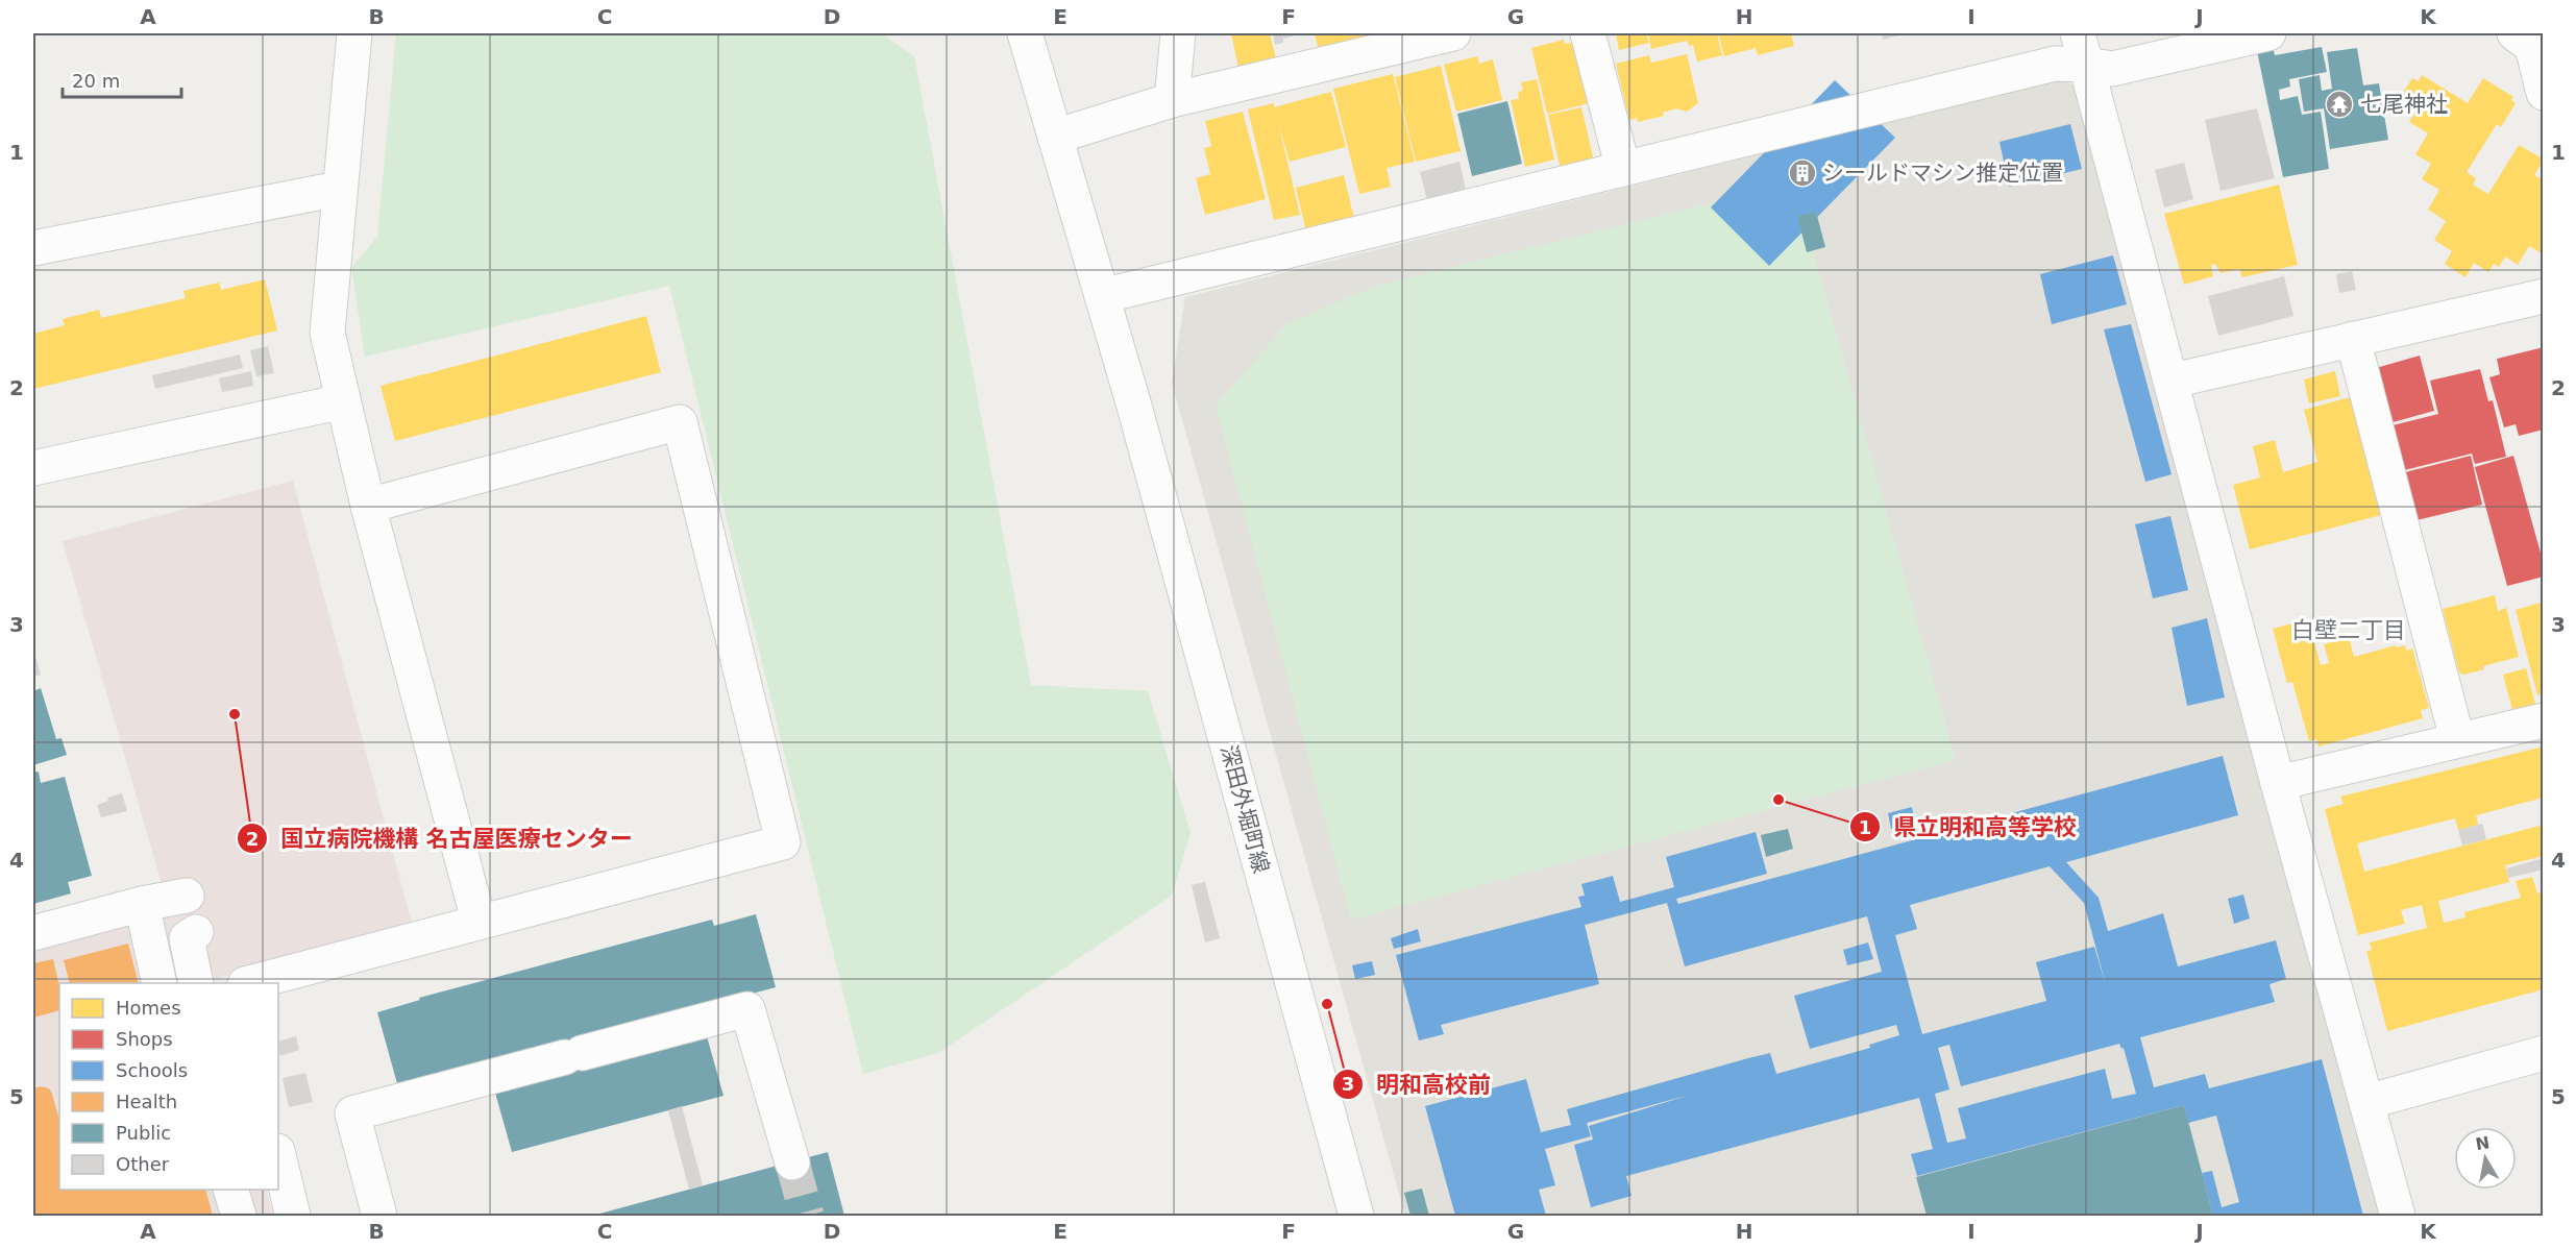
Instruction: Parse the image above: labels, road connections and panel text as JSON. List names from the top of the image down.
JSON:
{
  "streets": {
    "street": ["深田外堀町線"]
  },
  "districts": ["白壁二丁目"],
  "places": {
    "temple": ["七尾神社"],
    "building": ["シールドマシン推定位置"],
    "other": ["国立病院機構 名古屋医療センター", "県立明和高等学校", "明和高校前"]
  },
  "legend": [
    "Homes",
    "Shops",
    "Schools",
    "Health",
    "Public",
    "Other"
  ],
  "scale_bar": "20 m",
  "north": "top",
  "grid": {
    "columns": [
      "A",
      "B",
      "C",
      "D",
      "E",
      "F",
      "G",
      "H",
      "I",
      "J",
      "K"
    ],
    "rows": [
      "1",
      "2",
      "3",
      "4",
      "5"
    ]
  }
}
